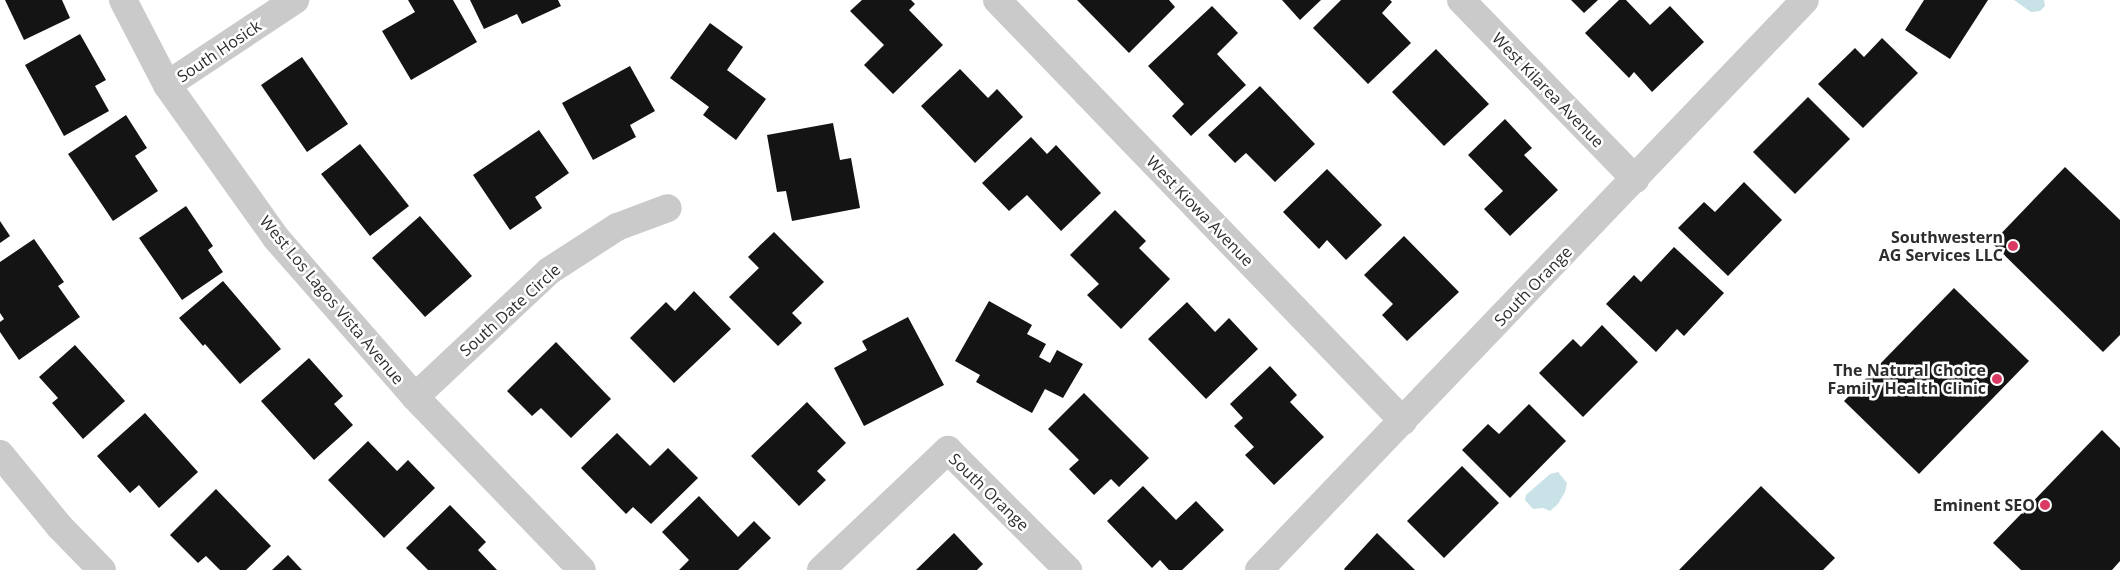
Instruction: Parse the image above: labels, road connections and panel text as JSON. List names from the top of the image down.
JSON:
{
  "streets": {
    "street": [
      "South Hosick",
      "West Kilarea Avenue",
      "West Kiowa Avenue",
      "South Orange",
      "West Los Lagos Vista Avenue",
      "South Date Circle"
    ]
  },
  "crossings": [
    ["South Hosick", "West Los Lagos Vista Avenue"],
    ["West Kilarea Avenue", "South Orange"],
    ["West Kiowa Avenue", "South Orange"],
    ["West Los Lagos Vista Avenue", "South Date Circle"]
  ],
  "places": ["Southwestern AG Services LLC", "The Natural Choice Family Health Clinic", "Eminent SEO"]
}
